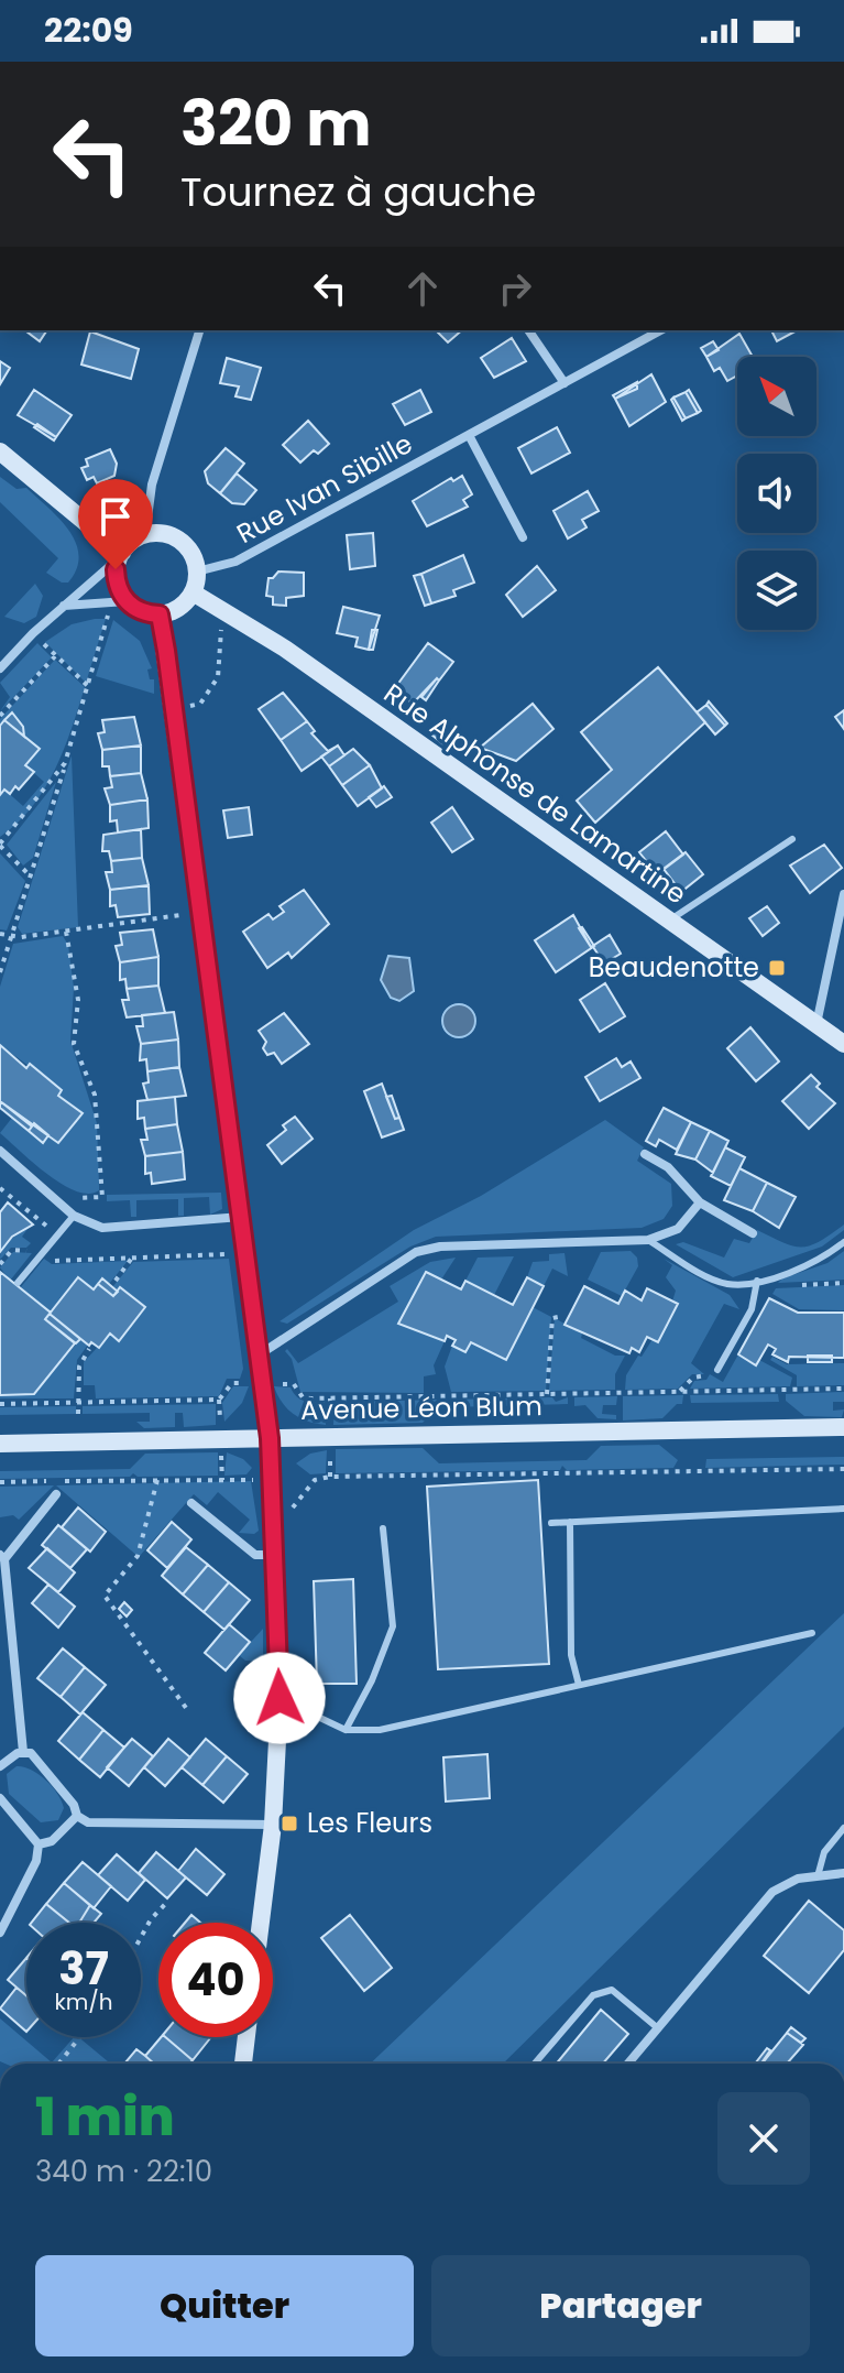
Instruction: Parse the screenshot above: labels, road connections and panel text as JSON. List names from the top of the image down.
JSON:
{
  "streets": {
    "street": ["Rue Ivan Sibille", "Rue Alphonse de Lamartine", "Avenue Léon Blum"]
  },
  "crossings": [
    ["Rue Ivan Sibille", "Rue Alphonse de Lamartine"]
  ],
  "places": {
    "transit": ["Beaudenotte", "Les Fleurs"]
  },
  "north": "top left",
  "page": {
    "status": "22:09",
    "turn": ["320 m", "Tournez à gauche"],
    "speed": "37 km/h",
    "limit": "40",
    "heading": ["1 min", "340 m · 22:10"],
    "buttons": ["Quitter", "Partager"]
  }
}
